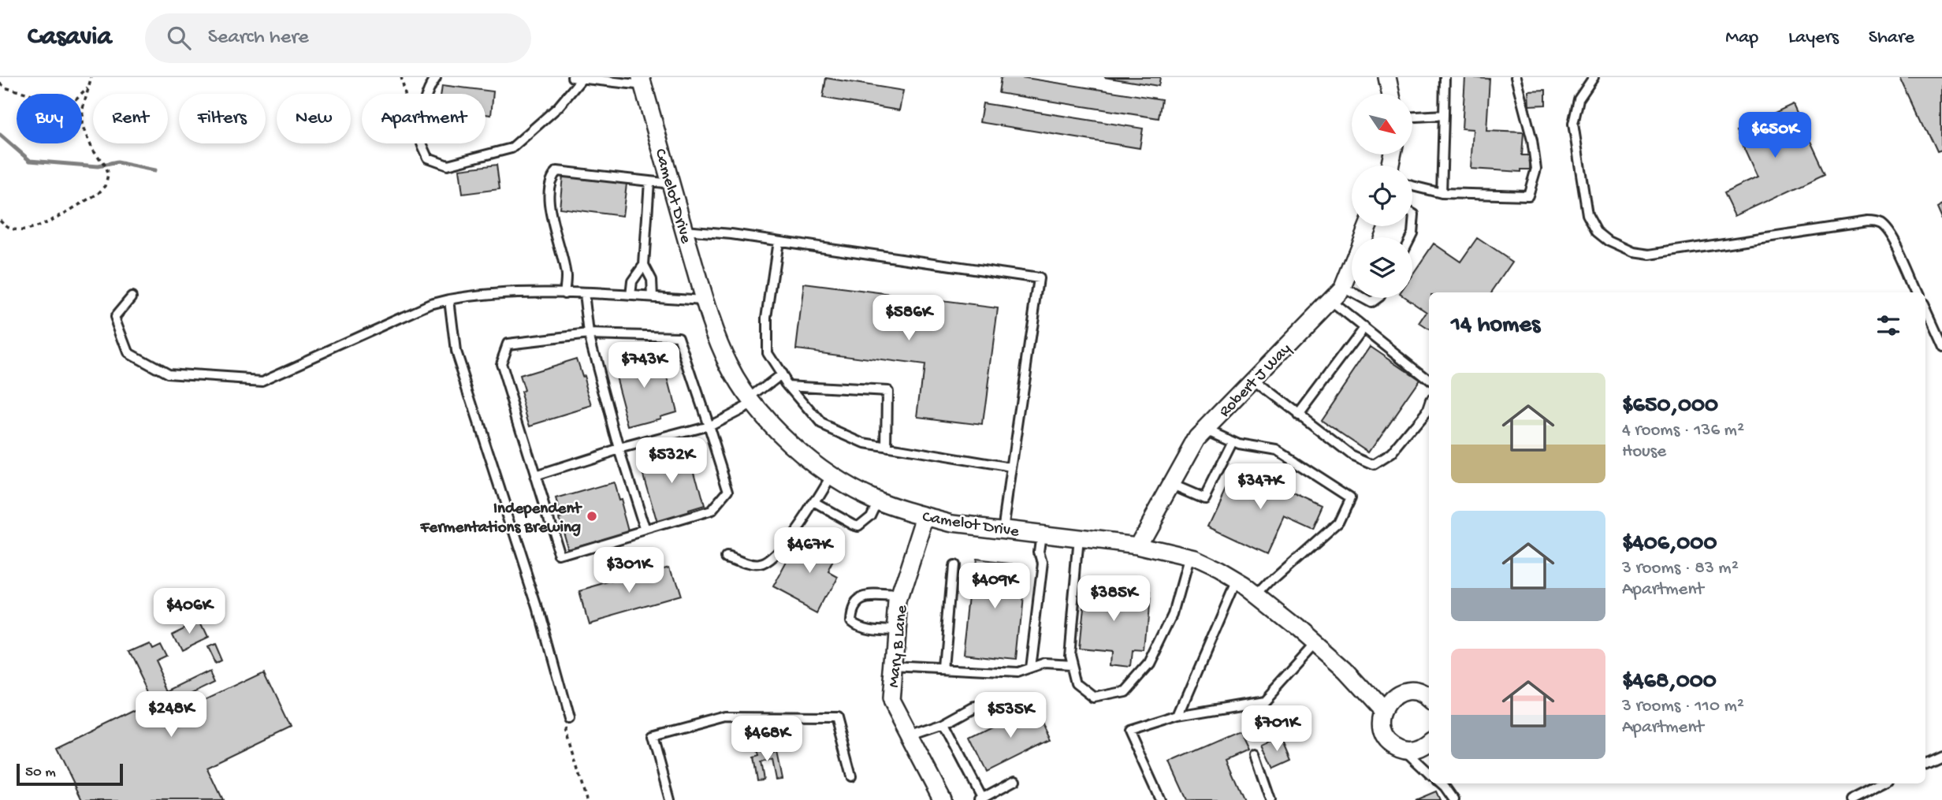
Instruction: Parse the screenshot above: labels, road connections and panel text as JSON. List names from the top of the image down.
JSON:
{
  "streets": {
    "street": ["Camelot Drive", "Robert J Way", "Mary B Lane"]
  },
  "crossings": [
    ["Camelot Drive", "Robert J Way"],
    ["Camelot Drive", "Mary B Lane"]
  ],
  "places": ["Independent Fermentations Brewing"],
  "scale_bar": "50 m",
  "north": "bottom right",
  "page": {
    "header": "Casavia",
    "search": "Search here",
    "nav": ["Map", "Layers", "Share"],
    "chip": [
      "Buy",
      "Rent",
      "Filters",
      "New",
      "Apartment"
    ],
    "price": [
      "$650K",
      "$586K",
      "$743K",
      "$532K",
      "$347K",
      "$467K",
      "$301K",
      "$409K",
      "$385K",
      "$406K",
      "$248K",
      "$535K",
      "$701K",
      "$468K"
    ],
    "heading": "14 homes",
    "list": [
      {
        "name": "$650,000",
        "note": "4 rooms · 136 m² · House"
      },
      {
        "name": "$406,000",
        "note": "3 rooms · 83 m² · Apartment"
      },
      {
        "name": "$468,000",
        "note": "3 rooms · 110 m² · Apartment"
      }
    ],
    "scale": "50 m"
  }
}
